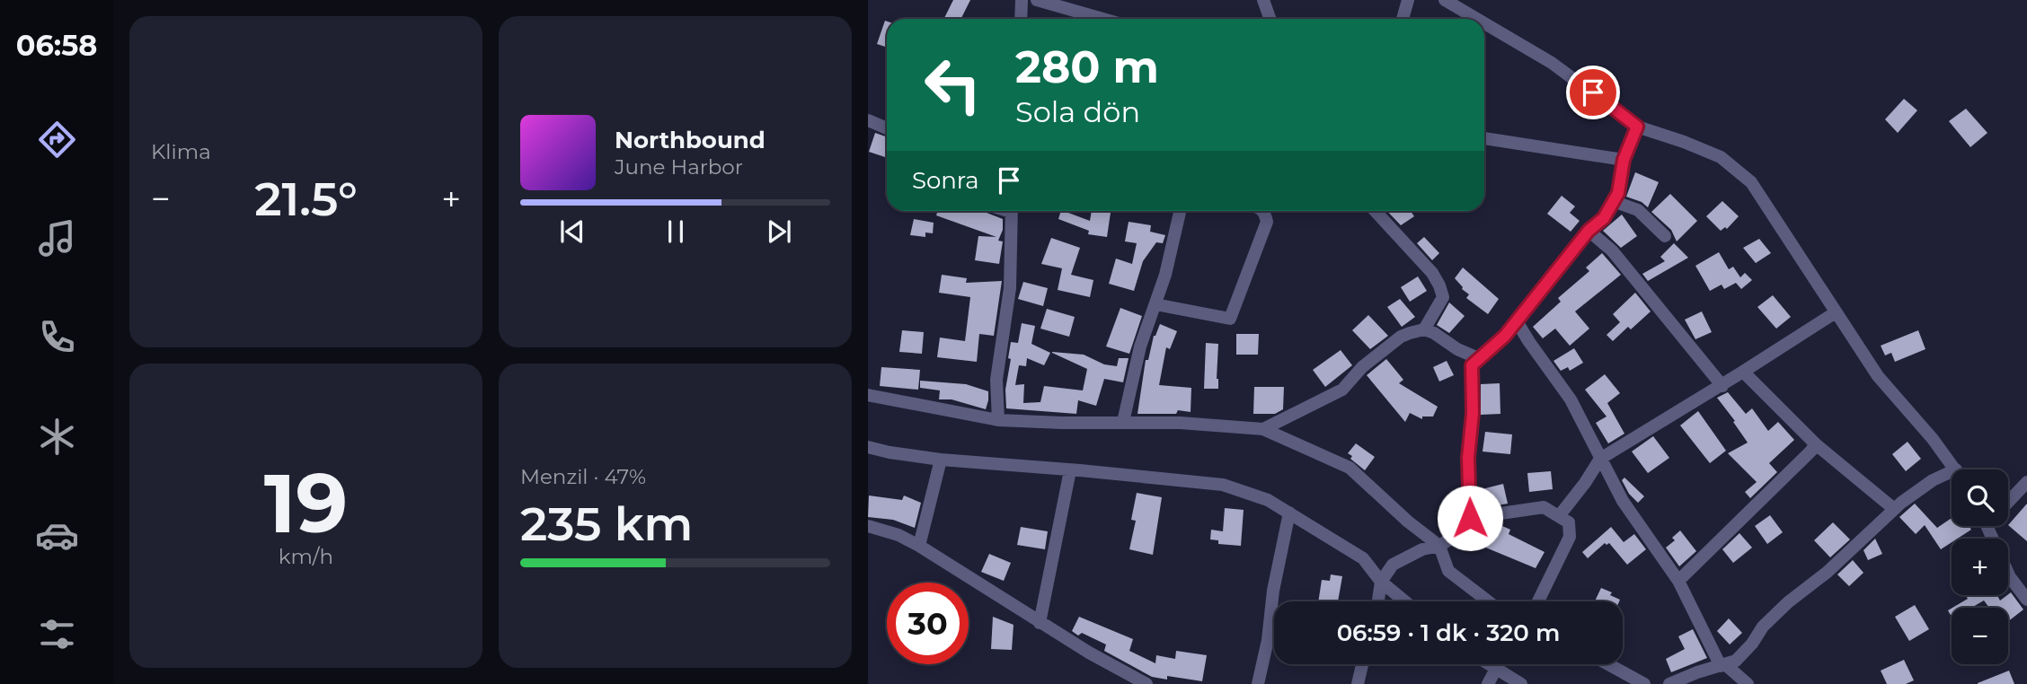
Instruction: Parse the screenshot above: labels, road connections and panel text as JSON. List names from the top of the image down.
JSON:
{
  "page": {
    "tabs": "06:58",
    "tile": [
      "Klima",
      ["19", "km/h"],
      ["Menzil · 47%", "235 km"]
    ],
    "turn": ["280 m", "Sola dön"],
    "song": ["Northbound", "June Harbor"],
    "then": "Sonra",
    "heat": ["−", "21.5°", "+"],
    "map_buttons": ["+", "−"],
    "limit": "30",
    "trip": "06:59 · 1 dk · 320 m"
  }
}
